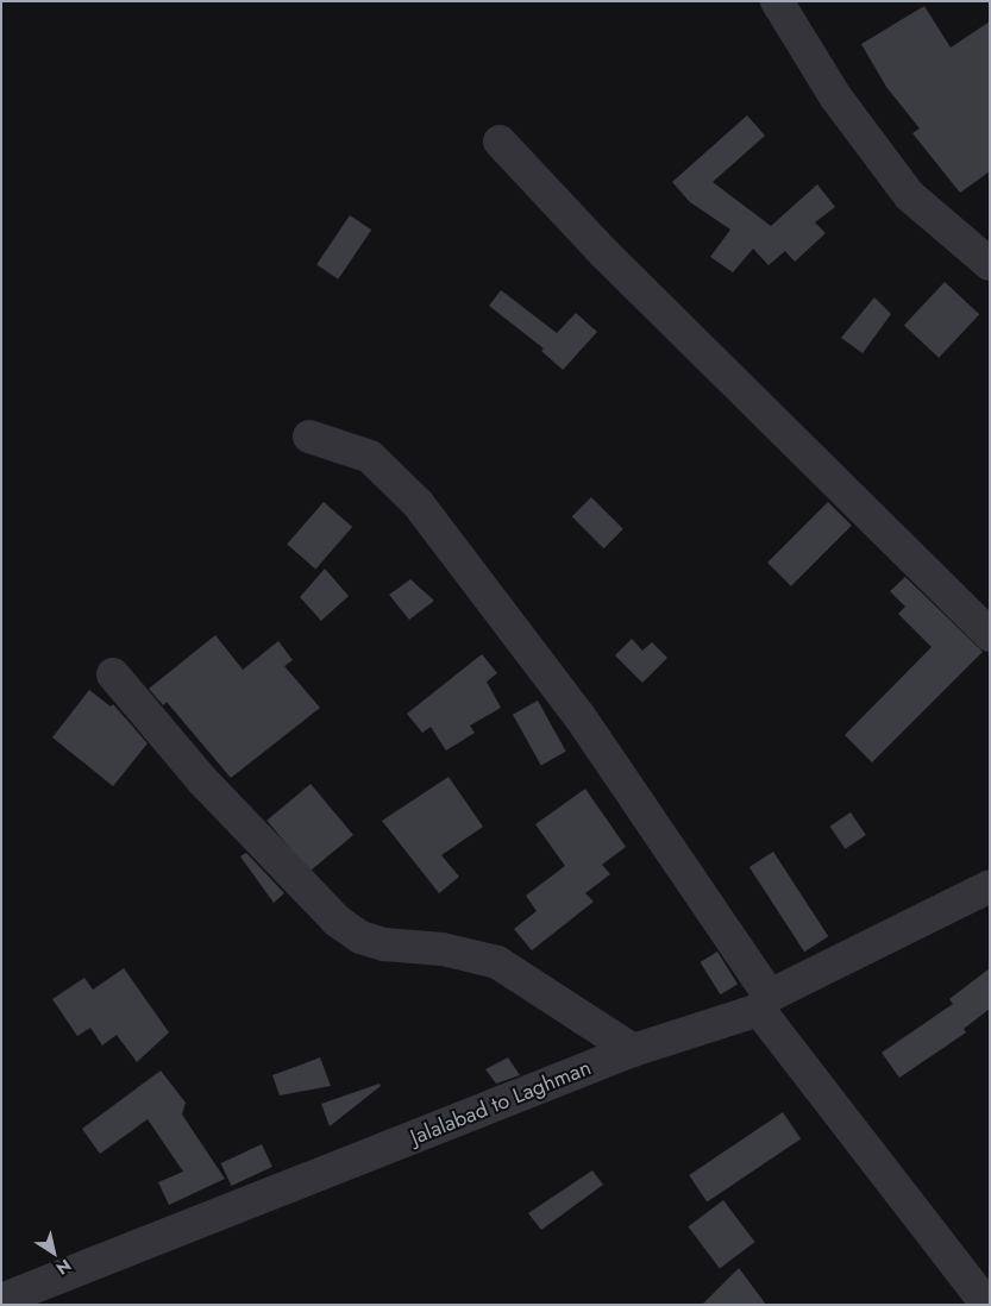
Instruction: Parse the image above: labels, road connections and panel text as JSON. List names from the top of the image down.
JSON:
{
  "streets": {
    "street": ["Jalalabad to Laghman"]
  },
  "north": "bottom right"
}
